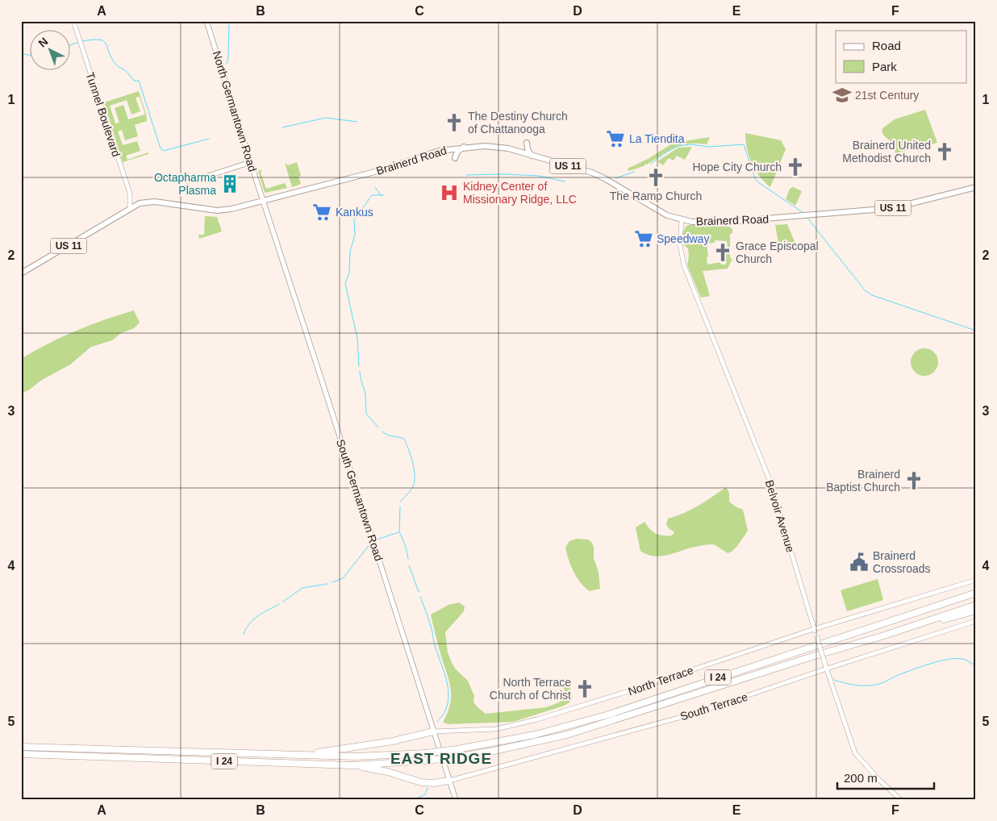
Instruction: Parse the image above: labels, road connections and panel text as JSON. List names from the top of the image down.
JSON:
{
  "streets": {
    "highway": ["I 24"],
    "main road": [
      "North Germantown Road",
      "Brainerd Road",
      "US 11",
      "South Germantown Road"
    ],
    "street": [
      "Tunnel Boulevard",
      "Belvoir Avenue",
      "North Terrace",
      "South Terrace"
    ]
  },
  "crossings": [
    ["North Germantown Road", "Brainerd Road"],
    ["North Germantown Road", "South Germantown Road"],
    ["Tunnel Boulevard", "Brainerd Road"],
    ["Brainerd Road", "South Germantown Road"],
    ["Brainerd Road", "Belvoir Avenue"],
    ["South Germantown Road", "North Terrace"],
    ["South Germantown Road", "South Terrace"],
    ["Belvoir Avenue", "North Terrace"],
    ["Belvoir Avenue", "South Terrace"]
  ],
  "districts": ["EAST RIDGE"],
  "places": {
    "school or university": ["21st Century"],
    "church": [
      "The Destiny Church of Chattanooga",
      "Brainerd United Methodist Church",
      "Hope City Church",
      "The Ramp Church",
      "Grace Episcopal Church",
      "Brainerd Baptist Church",
      "North Terrace Church of Christ"
    ],
    "supermarket": ["La Tiendita", "Kankus", "Speedway"],
    "building": ["Octapharma Plasma"],
    "hospital": ["Kidney Center of Missionary Ridge, LLC"],
    "public building": ["Brainerd Crossroads"]
  },
  "legend": ["Road", "Park"],
  "scale_bar": "200 m",
  "north": "top left",
  "grid": {
    "columns": [
      "A",
      "B",
      "C",
      "D",
      "E",
      "F"
    ],
    "rows": [
      "1",
      "2",
      "3",
      "4",
      "5"
    ]
  }
}
